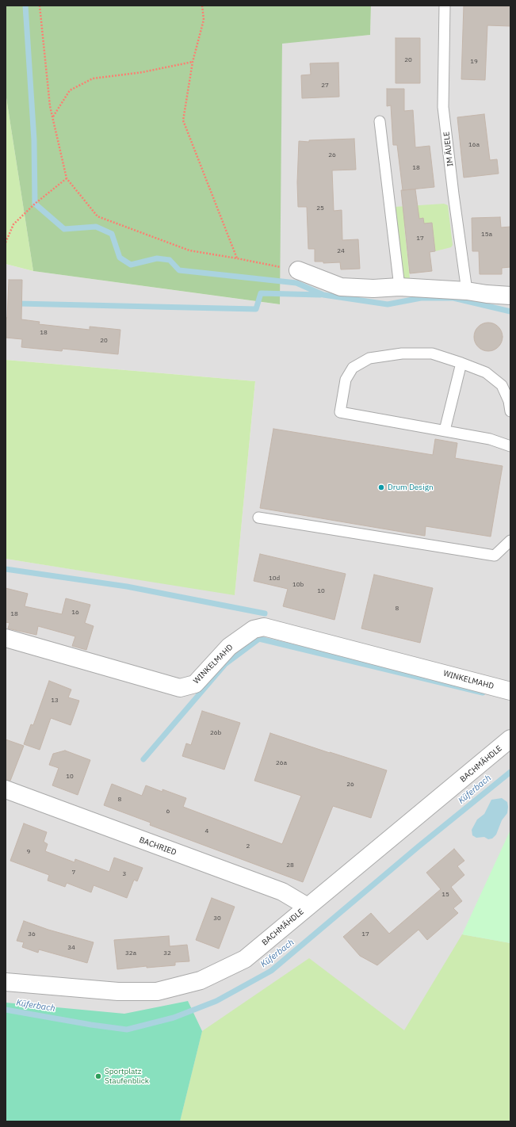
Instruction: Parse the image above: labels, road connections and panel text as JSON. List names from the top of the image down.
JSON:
{
  "streets": {
    "street": ["WINKELMAHD", "BACHMÄHDLE", "BACHRIED"],
    "lane": ["IM ÄUELE"]
  },
  "crossings": [
    ["BACHMÄHDLE", "BACHRIED"]
  ],
  "water": ["Küferbach"],
  "places": ["Drum Design", "Sportplatz Staufenblick"],
  "house_numbers": [
    "20",
    "19",
    "27",
    "16a",
    "26",
    "18",
    "25",
    "15a",
    "17",
    "24",
    "18",
    "20",
    "10d",
    "10b",
    "10",
    "8",
    "16",
    "18",
    "13",
    "26b",
    "26a",
    "10",
    "26",
    "8",
    "6",
    "4",
    "2",
    "9",
    "28",
    "7",
    "3",
    "15",
    "30",
    "36",
    "17",
    "34",
    "32a",
    "32"
  ]
}
